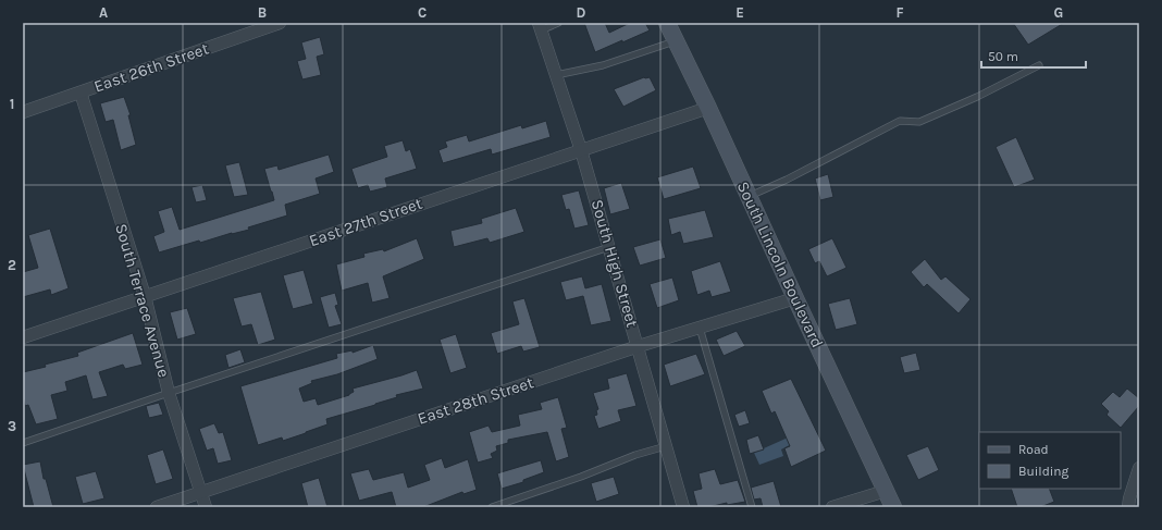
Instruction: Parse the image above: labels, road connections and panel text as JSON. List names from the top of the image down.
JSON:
{
  "streets": {
    "street": [
      "East 26th Street",
      "East 27th Street",
      "South High Street",
      "South Lincoln Boulevard",
      "South Terrace Avenue",
      "East 28th Street"
    ]
  },
  "crossings": [
    ["East 26th Street", "South Terrace Avenue"],
    ["East 27th Street", "South High Street"],
    ["East 27th Street", "South Lincoln Boulevard"],
    ["East 27th Street", "South Terrace Avenue"],
    ["South High Street", "East 28th Street"],
    ["South Lincoln Boulevard", "East 28th Street"],
    ["South Terrace Avenue", "East 28th Street"]
  ],
  "legend": ["Road", "Building"],
  "scale_bar": "50 m",
  "grid": {
    "columns": [
      "A",
      "B",
      "C",
      "D",
      "E",
      "F",
      "G"
    ],
    "rows": ["1", "2", "3"]
  }
}
